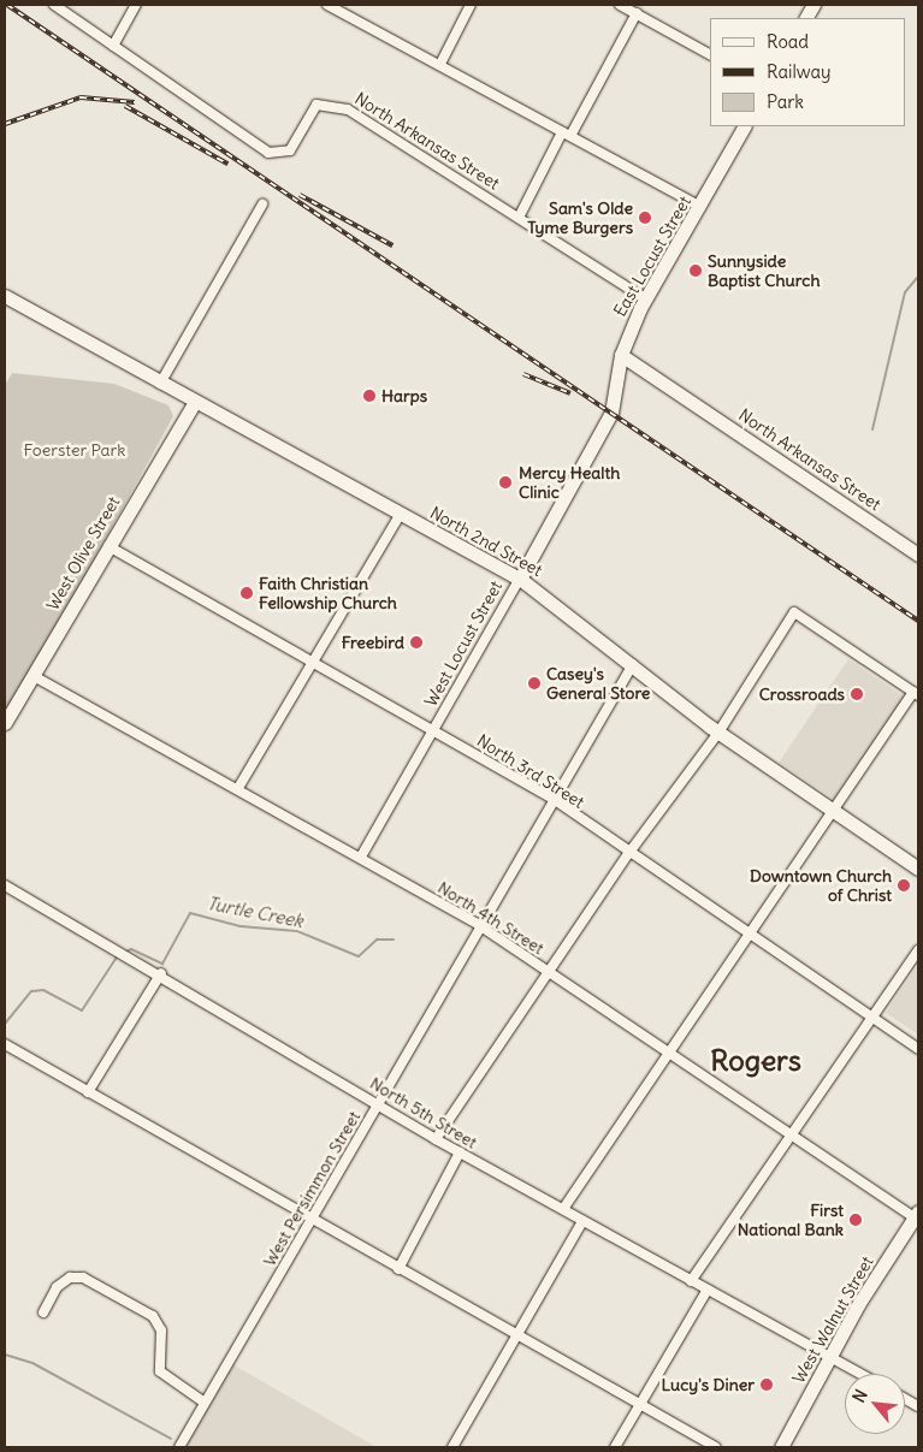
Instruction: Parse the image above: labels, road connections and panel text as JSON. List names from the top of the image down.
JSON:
{
  "streets": {
    "main road": [
      "North Arkansas Street",
      "East Locust Street",
      "North 2nd Street",
      "West Olive Street",
      "West Locust Street",
      "West Walnut Street"
    ],
    "street": [
      "North 3rd Street",
      "North 4th Street",
      "North 5th Street",
      "West Persimmon Street"
    ]
  },
  "crossings": [
    ["North Arkansas Street", "East Locust Street"],
    ["East Locust Street", "West Locust Street"],
    ["North 2nd Street", "West Olive Street"],
    ["North 2nd Street", "West Locust Street"],
    ["North 2nd Street", "West Persimmon Street"],
    ["West Olive Street", "North 3rd Street"],
    ["West Olive Street", "North 4th Street"],
    ["West Locust Street", "North 3rd Street"],
    ["West Locust Street", "North 4th Street"],
    ["North 3rd Street", "West Persimmon Street"],
    ["North 4th Street", "West Persimmon Street"],
    ["North 4th Street", "West Walnut Street"],
    ["North 5th Street", "West Persimmon Street"],
    ["North 5th Street", "West Walnut Street"]
  ],
  "districts": ["Rogers"],
  "water": ["Turtle Creek"],
  "parks": ["Foerster Park"],
  "places": [
    "Sam's Olde Tyme Burgers",
    "Sunnyside Baptist Church",
    "Harps",
    "Mercy Health Clinic",
    "Faith Christian Fellowship Church",
    "Freebird",
    "Casey's General Store",
    "Crossroads",
    "Downtown Church of Christ",
    "First National Bank",
    "Lucy's Diner"
  ],
  "legend": ["Road", "Railway", "Park"],
  "north": "top left"
}
